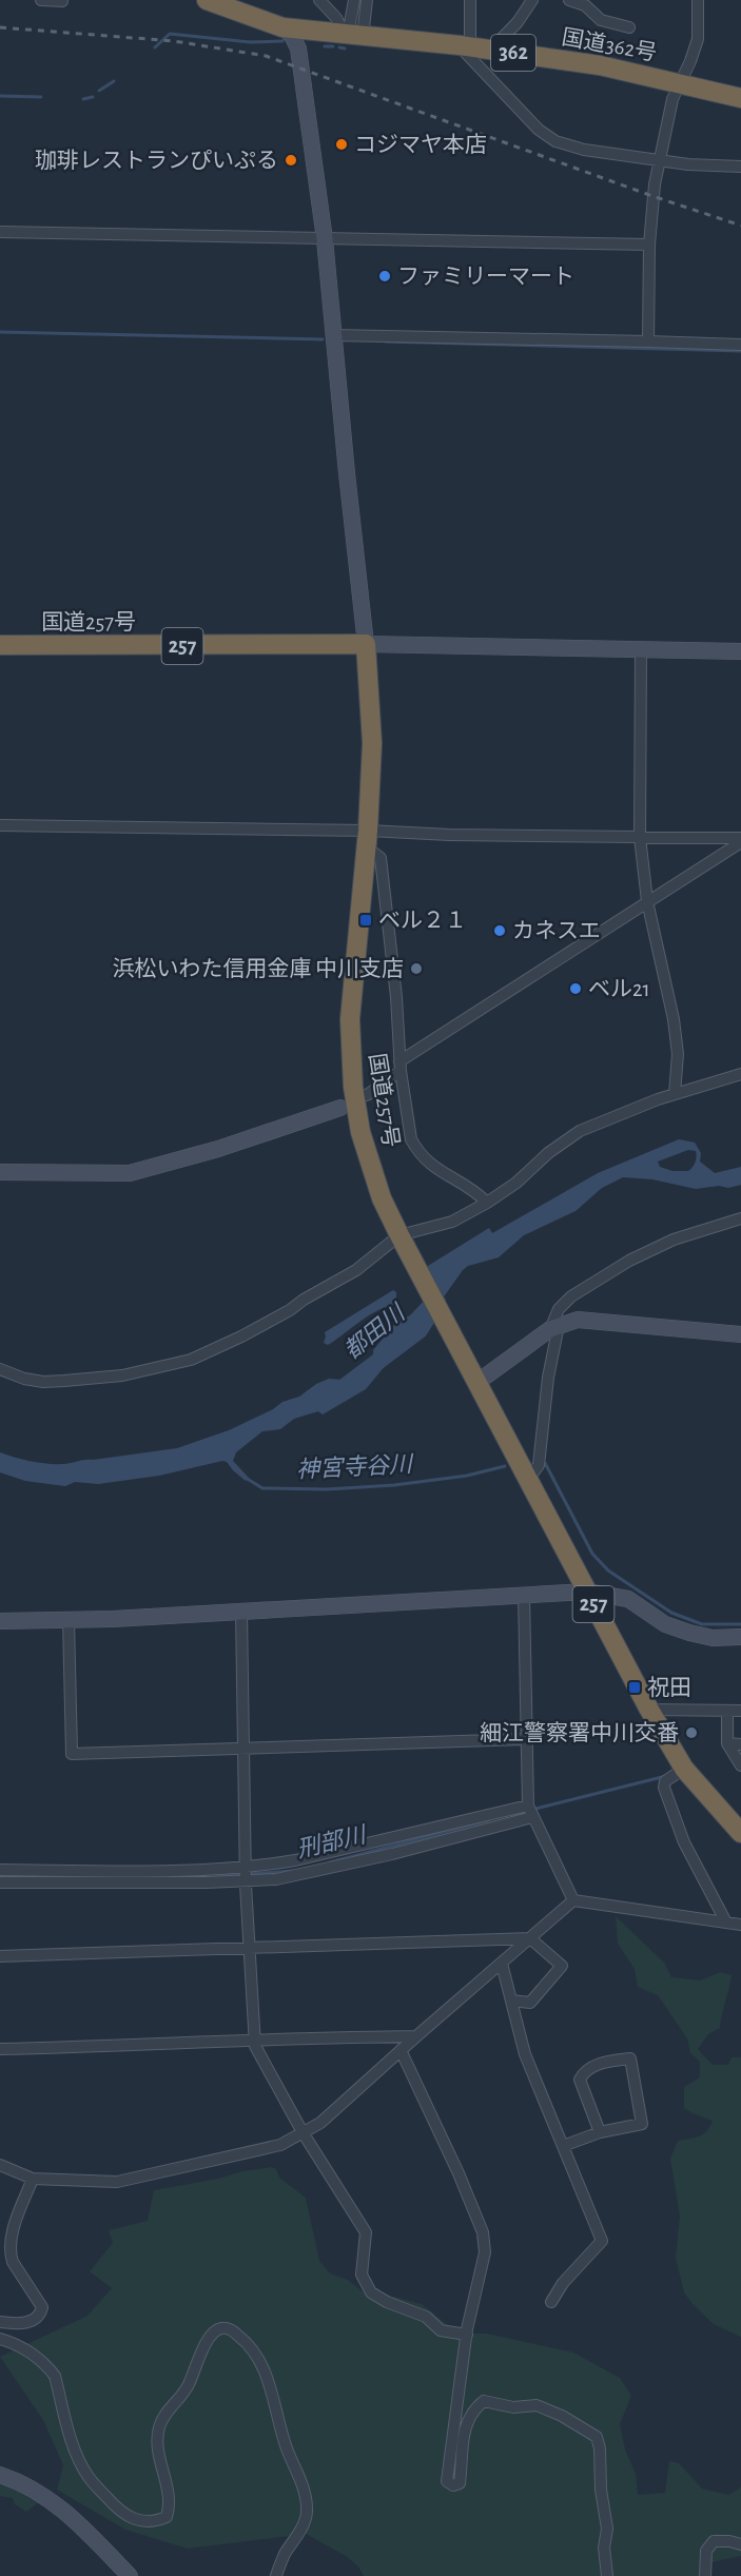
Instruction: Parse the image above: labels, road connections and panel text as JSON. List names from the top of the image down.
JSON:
{
  "streets": {
    "highway": [
      "国道362号",
      "362",
      "国道257号",
      "257"
    ]
  },
  "water": ["都田川", "神宮寺谷川", "刑部川"],
  "places": {
    "other": [
      "コジマヤ本店",
      "珈琲レストランぴいぷる",
      "ファミリーマート",
      "カネスエ",
      "浜松いわた信用金庫 中川支店",
      "ベル21",
      "細江警察署中川交番"
    ],
    "transit": ["ベル２１", "祝田"]
  }
}
